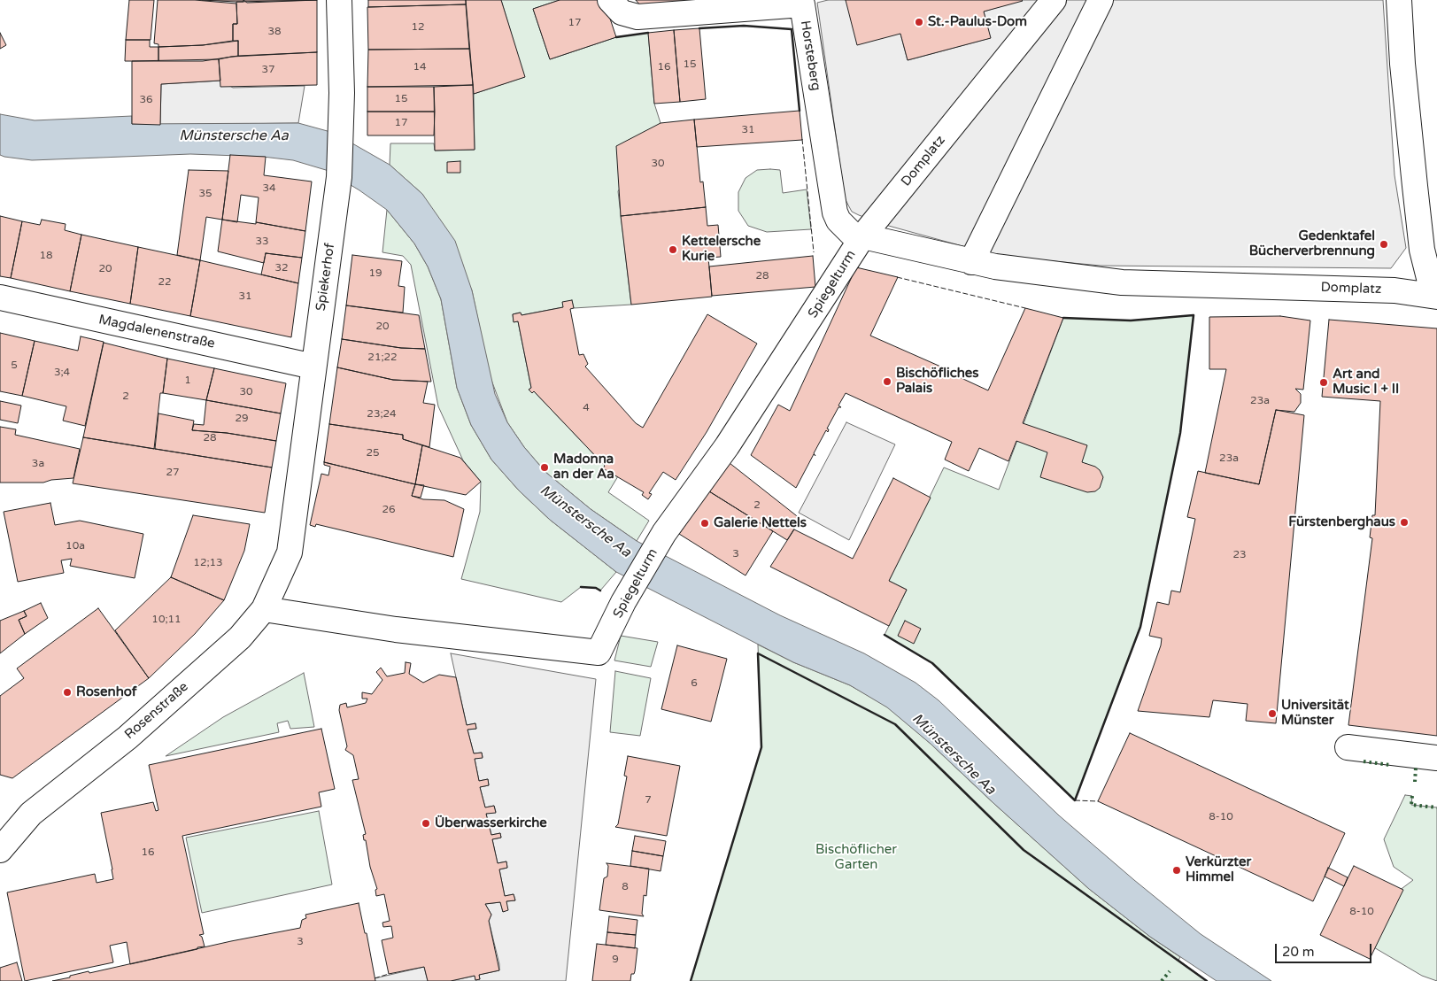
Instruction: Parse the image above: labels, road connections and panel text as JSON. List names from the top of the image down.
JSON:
{
  "streets": {
    "street": [
      "Horsteberg",
      "Domplatz",
      "Spiekerhof",
      "Spiegelturm",
      "Magdalenenstraße",
      "Rosenstraße"
    ]
  },
  "crossings": [
    ["Horsteberg", "Domplatz"],
    ["Horsteberg", "Spiegelturm"],
    ["Domplatz", "Spiegelturm"],
    ["Spiekerhof", "Magdalenenstraße"],
    ["Spiekerhof", "Rosenstraße"],
    ["Spiegelturm", "Rosenstraße"]
  ],
  "water": ["Münstersche Aa"],
  "parks": ["Bischöflicher Garten"],
  "places": [
    "St.-Paulus-Dom",
    "Gedenktafel Bücherverbrennung",
    "Kettelersche Kurie",
    "Bischöfliches Palais",
    "Art and Music I + II",
    "Madonna an der Aa",
    "Fürstenberghaus",
    "Galerie Nettels",
    "Rosenhof",
    "Universität Münster",
    "Überwasserkirche",
    "Verkürzter Himmel"
  ],
  "house_numbers": [
    "17",
    "12",
    "38",
    "15",
    "14",
    "16",
    "37",
    "15",
    "36",
    "17",
    "31",
    "30",
    "34",
    "35",
    "33",
    "18",
    "32",
    "20",
    "19",
    "28",
    "22",
    "31",
    "20",
    "21;22",
    "5",
    "3;4",
    "1",
    "30",
    "2",
    "23a",
    "4",
    "23;24",
    "29",
    "28",
    "25",
    "23a",
    "3a",
    "27",
    "2",
    "26",
    "10a",
    "3",
    "23",
    "12;13",
    "10;11",
    "6",
    "7",
    "8-10",
    "16",
    "8",
    "8-10",
    "3",
    "9"
  ],
  "scale_bar": "20 m"
}
